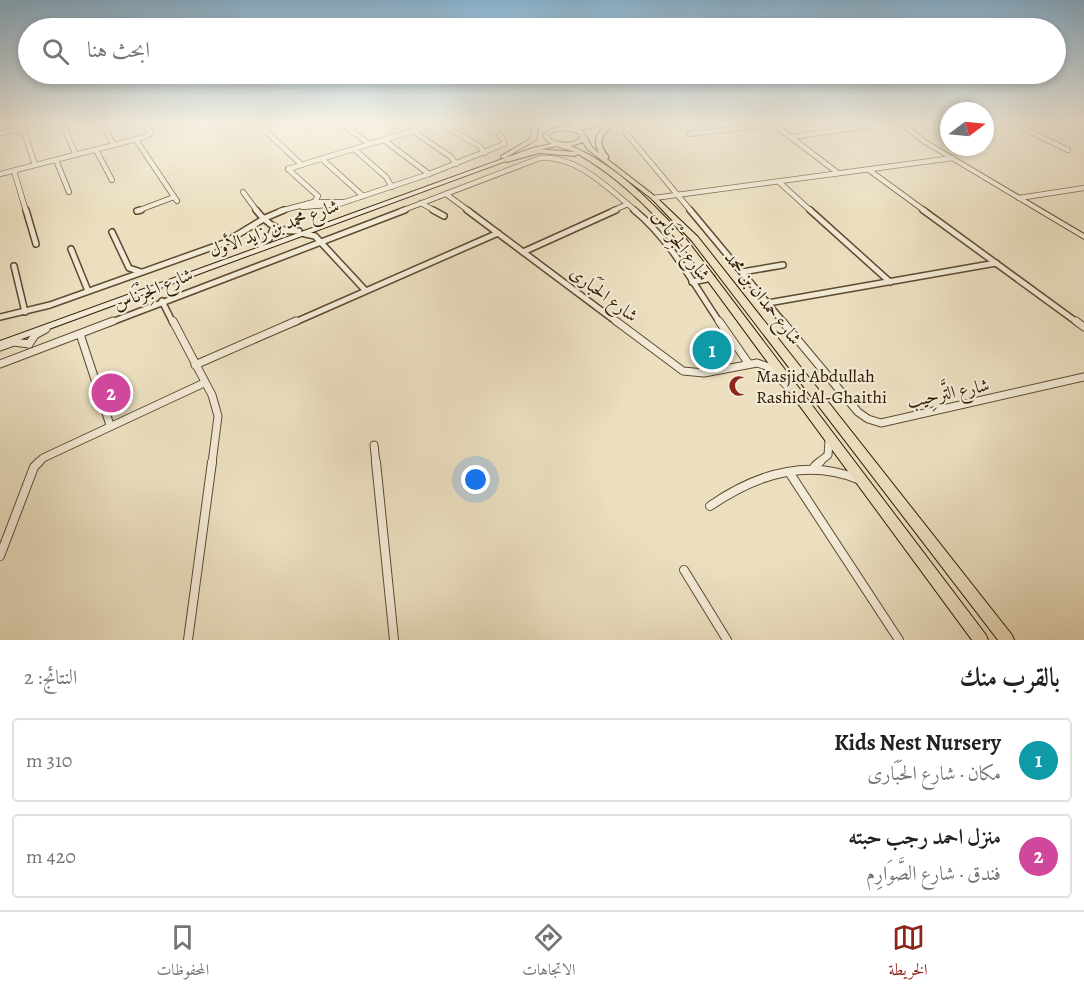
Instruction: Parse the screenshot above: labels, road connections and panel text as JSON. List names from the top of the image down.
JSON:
{
  "streets": {
    "main road": ["شارع محمد بن زايد الأول", "شارع حمدان بن محمد"],
    "street": ["شارع الجِرْنَاس", "شارع الحَبَارى", "شارع التَّرحِيب"]
  },
  "crossings": [
    ["شارع محمد بن زايد الأول", "شارع الجِرْنَاس"],
    ["شارع الجِرْنَاس", "شارع الحَبَارى"]
  ],
  "places": {
    "mosque": ["Masjid Abdullah Rashid Al-Ghaithi"]
  },
  "north": "right",
  "page": {
    "search": "ابحث هنا",
    "pins": ["1", "2"],
    "heading": ["بالقرب منك", "النتائج: 2"],
    "list": [
      {
        "mark": "1",
        "name": "Kids Nest Nursery",
        "note": "مكان · شارع الحَبَارى",
        "value": "310 m"
      },
      {
        "mark": "2",
        "name": "منزل احمد رجب حبته",
        "note": "فندق · شارع الصَّوَارِم",
        "value": "420 m"
      }
    ],
    "nav": ["الخريطة", "الاتجاهات", "المحفوظات"]
  }
}
